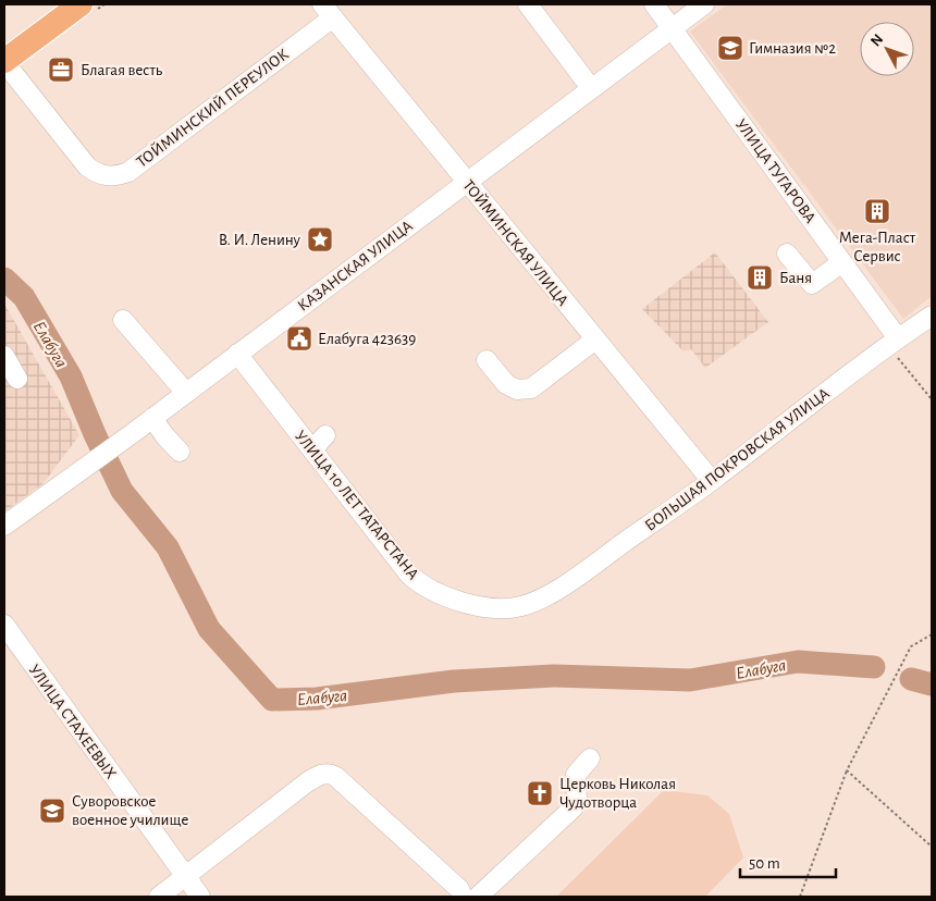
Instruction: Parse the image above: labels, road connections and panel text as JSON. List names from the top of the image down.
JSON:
{
  "streets": {
    "street": [
      "ТОЙМИНСКИЙ ПЕРЕУЛОК",
      "УЛИЦА ТУГАРОВА",
      "ТОЙМИНСКАЯ УЛИЦА",
      "КАЗАНСКАЯ УЛИЦА",
      "БОЛЬШАЯ ПОКРОВСКАЯ УЛИЦА",
      "УЛИЦА 10 ЛЕТ ТАТАРСТАНА",
      "УЛИЦА СТАХЕЕВЫХ"
    ]
  },
  "crossings": [
    ["ТОЙМИНСКИЙ ПЕРЕУЛОК", "ТОЙМИНСКАЯ УЛИЦА"],
    ["УЛИЦА ТУГАРОВА", "КАЗАНСКАЯ УЛИЦА"],
    ["УЛИЦА ТУГАРОВА", "БОЛЬШАЯ ПОКРОВСКАЯ УЛИЦА"],
    ["ТОЙМИНСКАЯ УЛИЦА", "КАЗАНСКАЯ УЛИЦА"],
    ["ТОЙМИНСКАЯ УЛИЦА", "БОЛЬШАЯ ПОКРОВСКАЯ УЛИЦА"],
    ["КАЗАНСКАЯ УЛИЦА", "УЛИЦА 10 ЛЕТ ТАТАРСТАНА"],
    ["БОЛЬШАЯ ПОКРОВСКАЯ УЛИЦА", "УЛИЦА 10 ЛЕТ ТАТАРСТАНА"]
  ],
  "water": ["Елабуга"],
  "places": {
    "school or university": ["Гимназия №2", "Суворовское военное училище"],
    "office": ["Благая весть"],
    "building": ["Мега-Пласт Сервис", "Баня"],
    "place": ["В. И. Ленину"],
    "public building": ["Елабуга 423639"],
    "church": ["Церковь Николая Чудотворца"]
  },
  "scale_bar": "50 m",
  "north": "top left"
}
